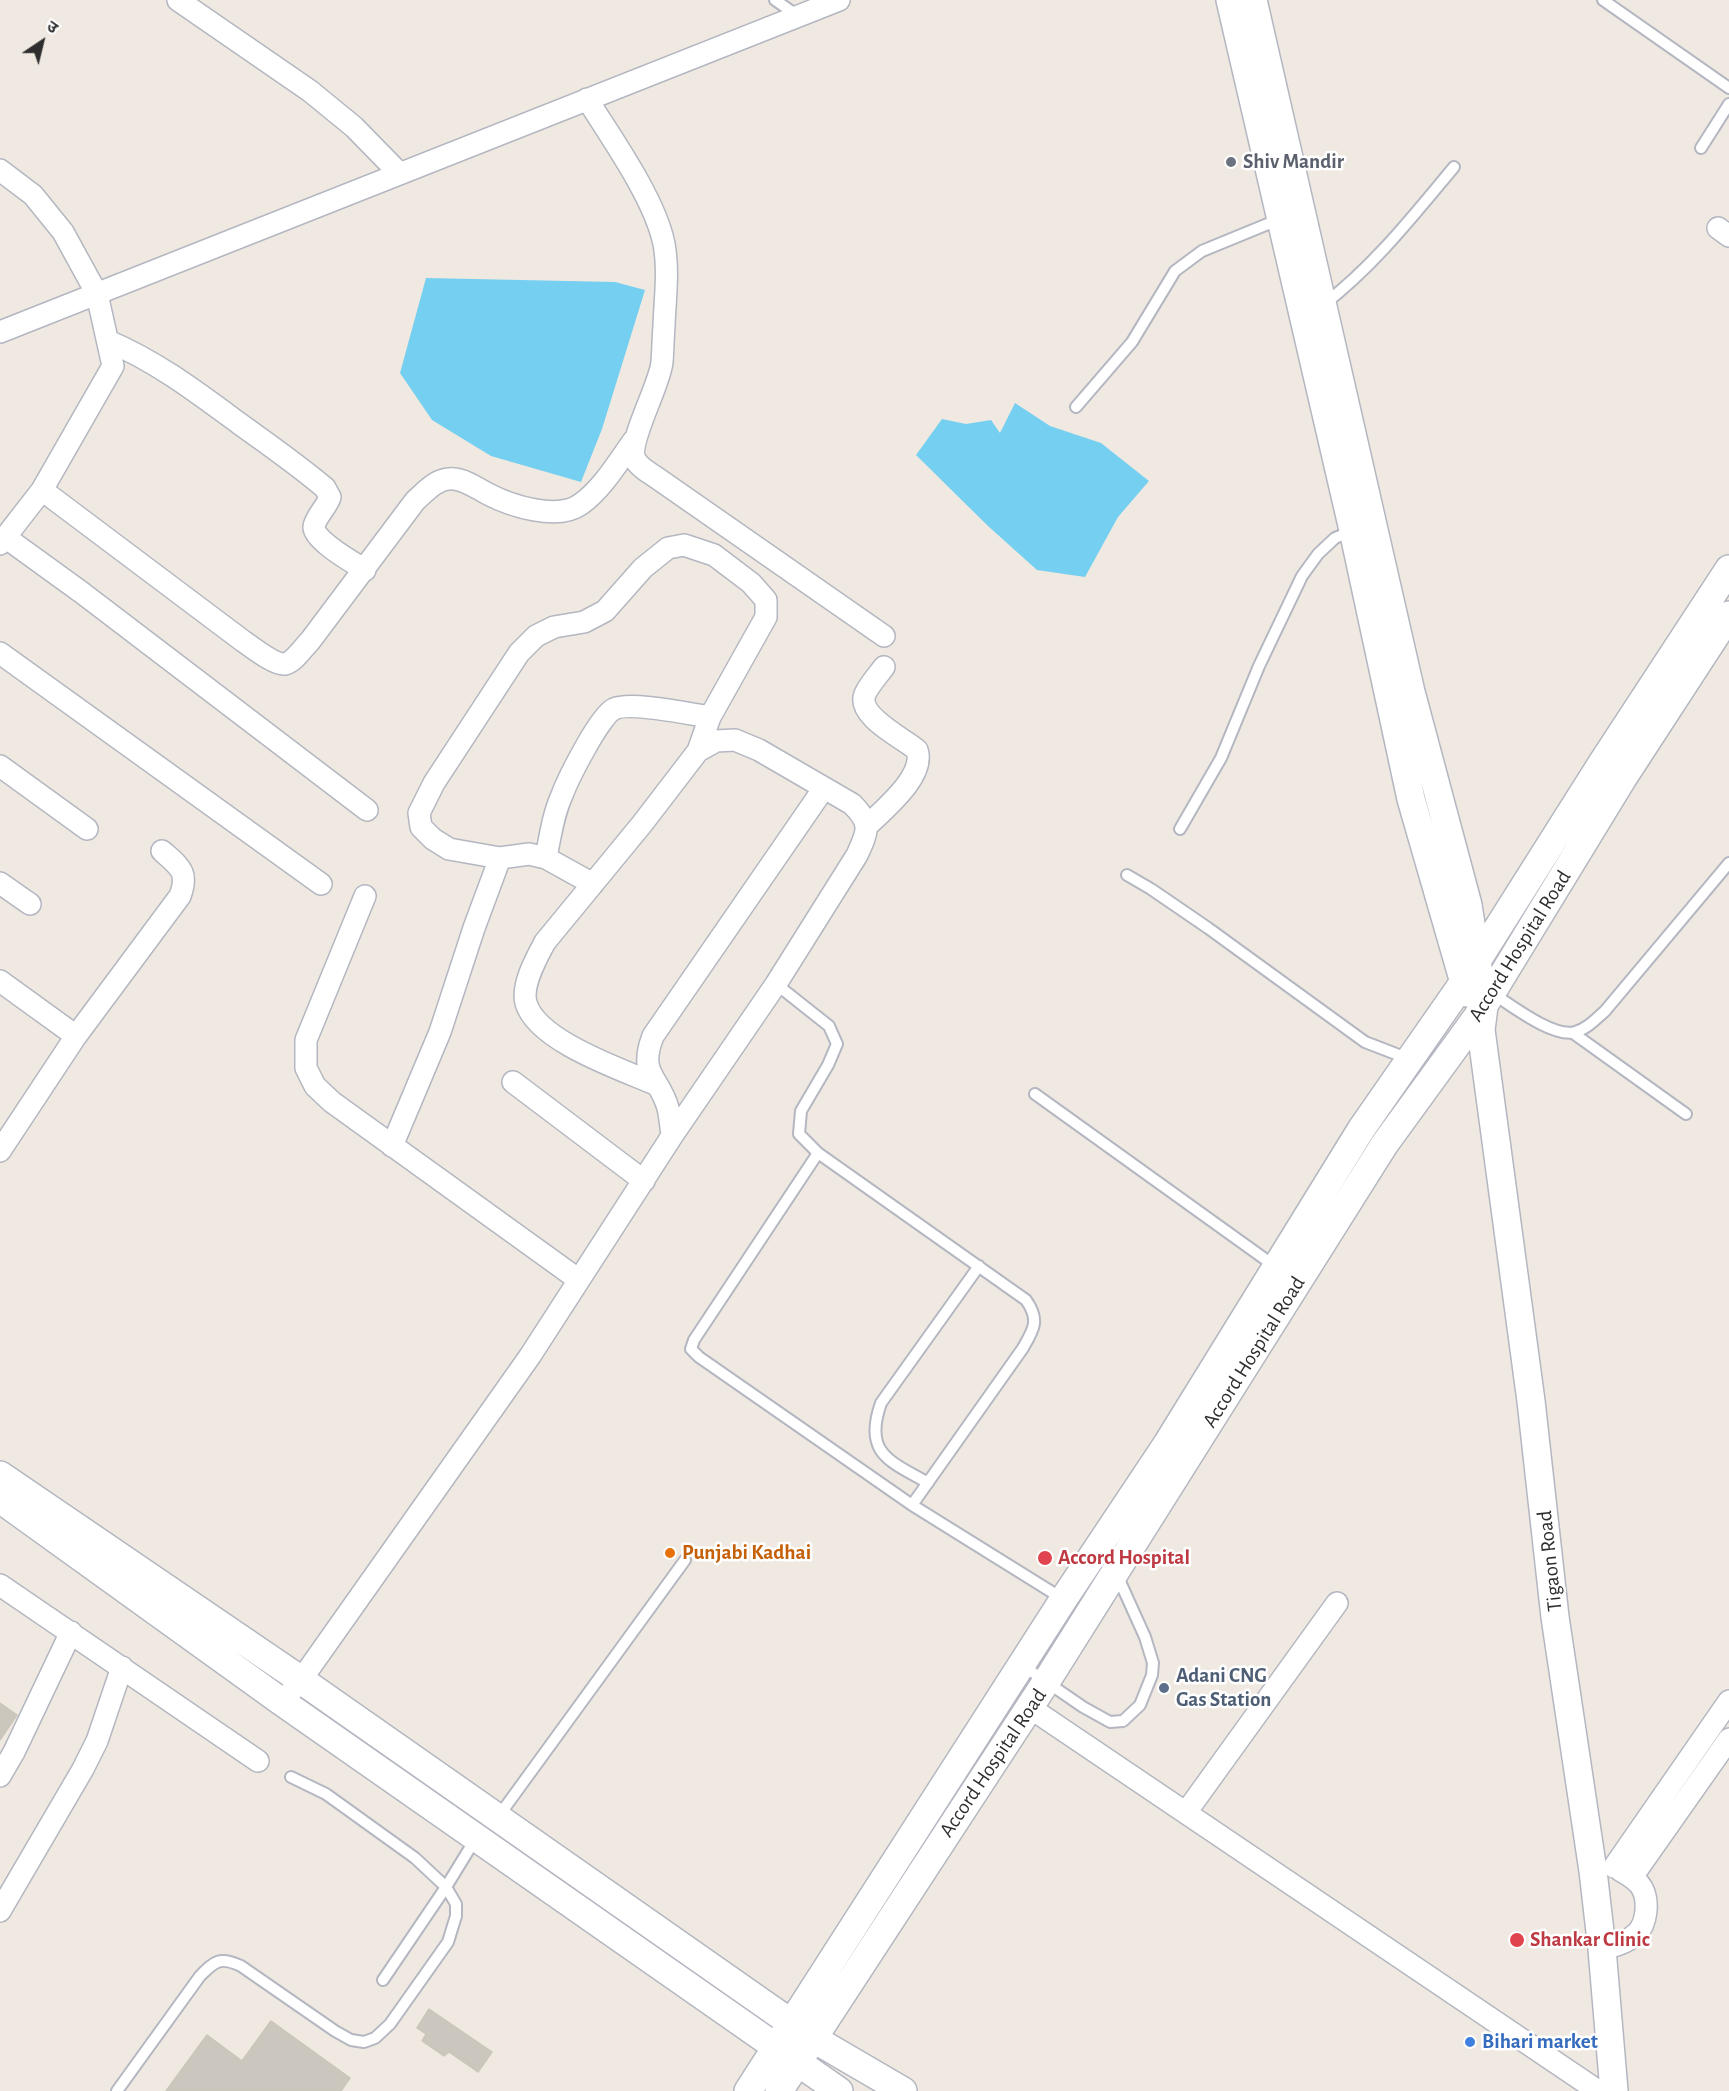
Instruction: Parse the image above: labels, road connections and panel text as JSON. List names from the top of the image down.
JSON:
{
  "streets": {
    "street": ["Accord Hospital Road", "Tigaon Road"]
  },
  "crossings": [
    ["Accord Hospital Road", "Tigaon Road"]
  ],
  "places": [
    "Shiv Mandir",
    "Punjabi Kadhai",
    "Accord Hospital",
    "Adani CNG Gas Station",
    "Shankar Clinic",
    "Bihari market"
  ],
  "north": "top right"
}
